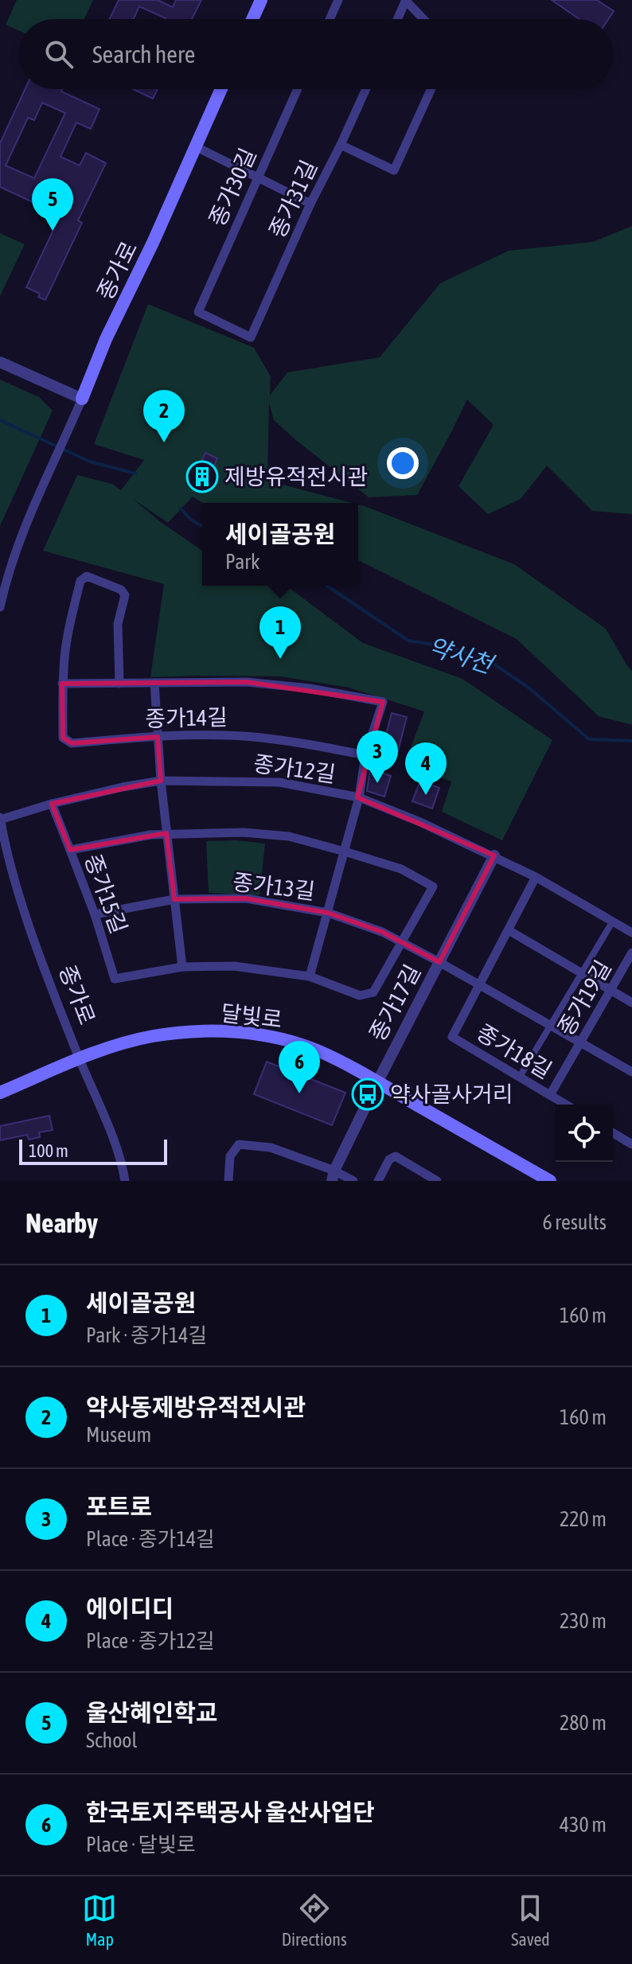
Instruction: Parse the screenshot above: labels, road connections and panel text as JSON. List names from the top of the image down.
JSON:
{
  "streets": {
    "main road": ["종가로", "달빛로"],
    "street": [
      "종가30길",
      "종가31길",
      "종가14길",
      "종가12길",
      "종가13길",
      "종가15길",
      "종가19길",
      "종가17길",
      "종가18길"
    ]
  },
  "crossings": [
    ["종가30길", "종가31길"],
    ["종가로", "종가12길"],
    ["종가로", "달빛로"],
    ["종가14길", "종가12길"],
    ["종가14길", "종가13길"],
    ["종가14길", "종가15길"],
    ["종가12길", "종가17길"],
    ["종가12길", "종가18길"],
    ["종가13길", "종가15길"],
    ["종가13길", "종가17길"],
    ["종가13길", "종가18길"],
    ["종가19길", "종가18길"],
    ["종가17길", "달빛로"]
  ],
  "water": ["약사천"],
  "places": {
    "building": ["제방유적전시관"],
    "bus stop": ["약사골사거리"]
  },
  "scale_bar": "100 m",
  "page": {
    "search": "Search here",
    "pins": [
      "5",
      "2",
      "1",
      "3",
      "4",
      "6"
    ],
    "popup": ["세이골공원", "Park"],
    "scale": "100 m",
    "heading": ["Nearby", "6 results"],
    "list": [
      {
        "mark": "1",
        "name": "세이골공원",
        "note": "Park · 종가14길",
        "value": "160 m"
      },
      {
        "mark": "2",
        "name": "약사동제방유적전시관",
        "note": "Museum",
        "value": "160 m"
      },
      {
        "mark": "3",
        "name": "포트로",
        "note": "Place · 종가14길",
        "value": "220 m"
      },
      {
        "mark": "4",
        "name": "에이디디",
        "note": "Place · 종가12길",
        "value": "230 m"
      },
      {
        "mark": "5",
        "name": "울산혜인학교",
        "note": "School",
        "value": "280 m"
      },
      {
        "mark": "6",
        "name": "한국토지주택공사 울산사업단",
        "note": "Place · 달빛로",
        "value": "430 m"
      }
    ],
    "nav": ["Map", "Directions", "Saved"]
  }
}
